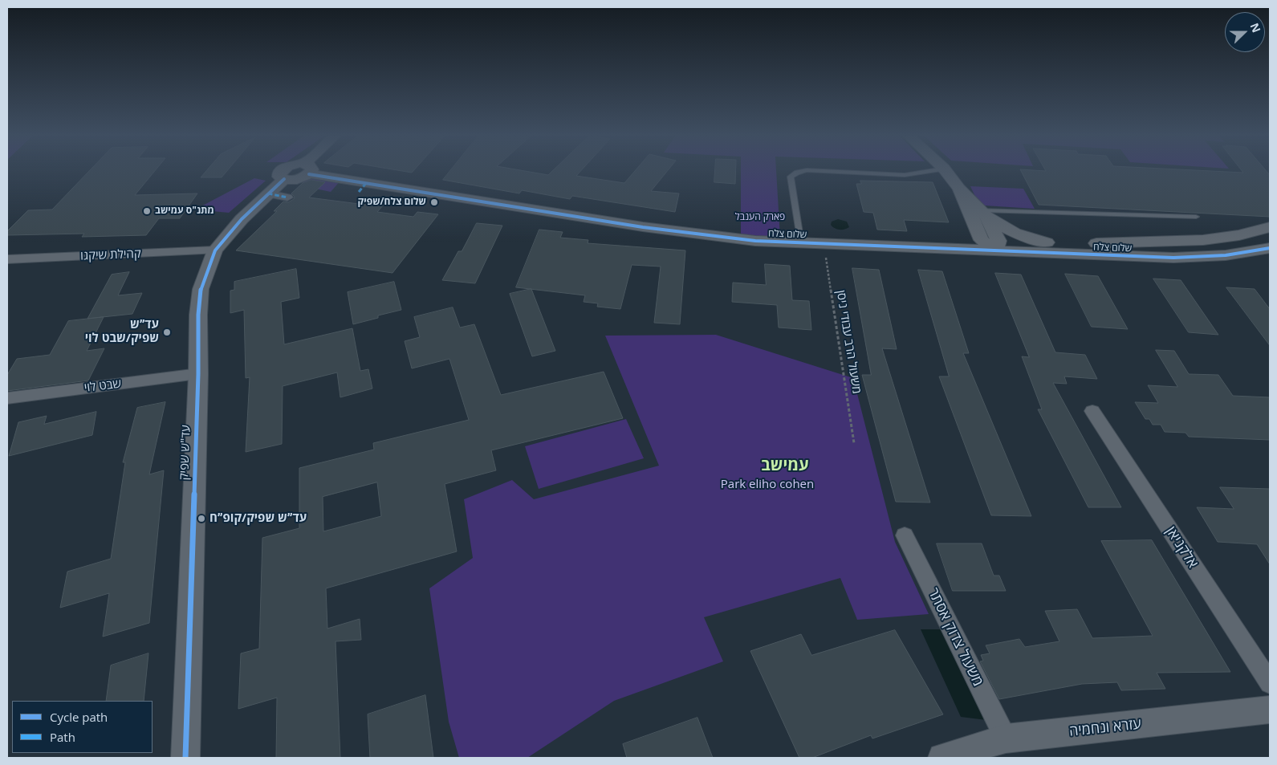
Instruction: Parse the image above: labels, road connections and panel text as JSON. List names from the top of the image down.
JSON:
{
  "streets": {
    "street": [
      "שלום צלח",
      "קהילת שיקגו",
      "שבט לוי",
      "עד\"ש שפיק",
      "אלקניאן",
      "משעול צדוק אסתר",
      "עזרא ונחמיה"
    ],
    "path": ["משעול הרב עבודי ניסן"]
  },
  "crossings": [
    ["שלום צלח", "משעול הרב עבודי ניסן"],
    ["קהילת שיקגו", "עד\"ש שפיק"],
    ["שבט לוי", "עד\"ש שפיק"],
    ["משעול צדוק אסתר", "עזרא ונחמיה"]
  ],
  "districts": ["עמישב"],
  "parks": ["פארק הענבל", "Park eliho cohen"],
  "places": [
    "שלום צלח/שפיק",
    "מתנ\"ס עמישב",
    "עד״ש שפיק/שבט לוי",
    "עד״ש שפיק/קופ״ח"
  ],
  "legend": ["Cycle path", "Path"],
  "north": "right"
}
